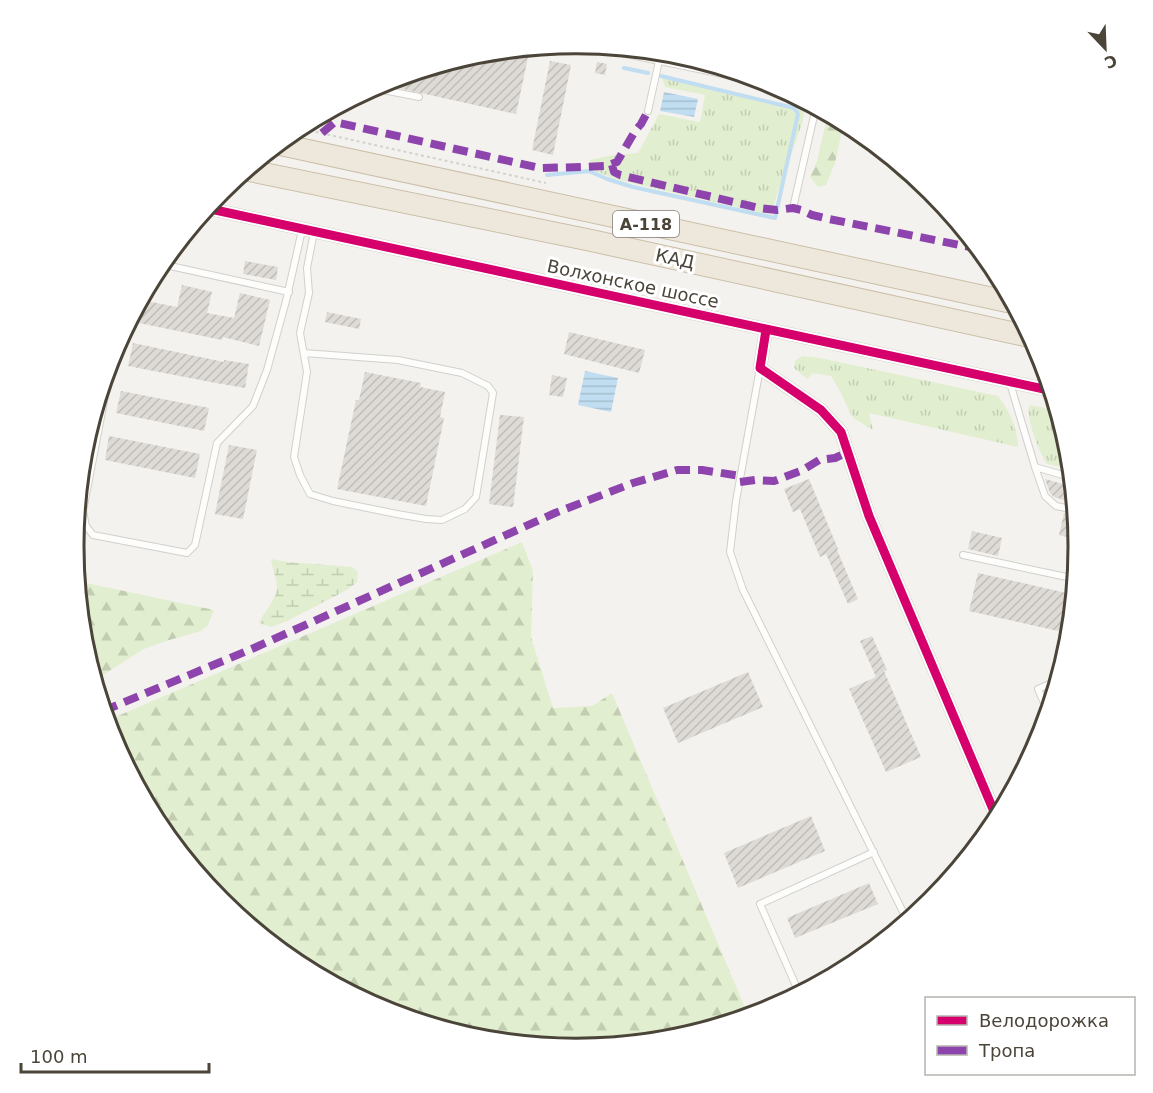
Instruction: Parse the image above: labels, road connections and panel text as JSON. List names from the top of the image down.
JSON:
{
  "streets": {
    "highway": ["А-118", "КАД"],
    "street": ["Волхонское шоссе"]
  },
  "legend": ["Велодорожка", "Тропа"],
  "scale_bar": "100 m",
  "north": "bottom right"
}
